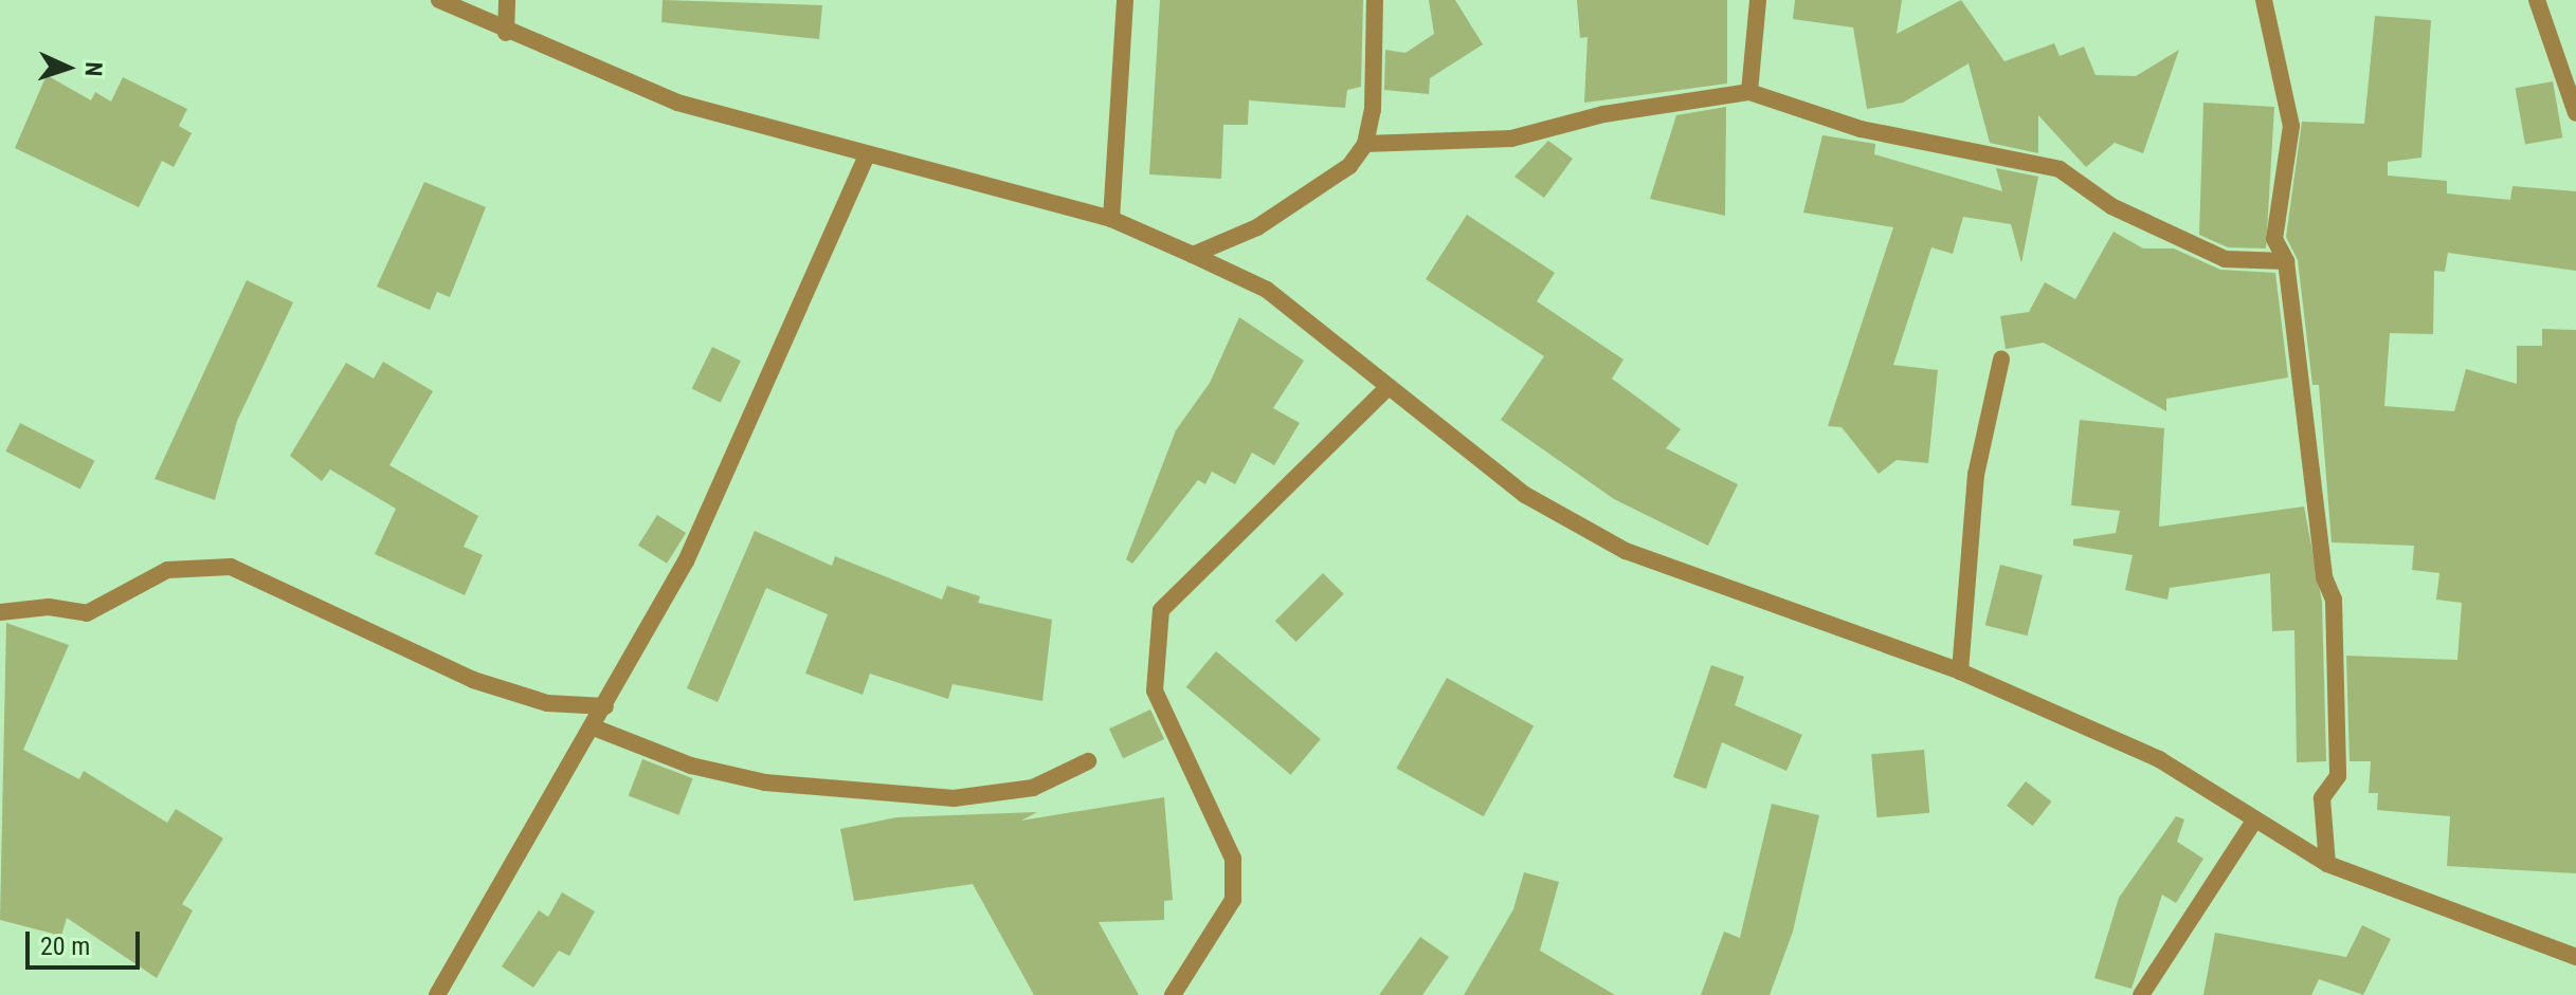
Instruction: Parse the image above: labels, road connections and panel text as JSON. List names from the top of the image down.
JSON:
{
  "scale_bar": "20 m",
  "north": "right"
}
